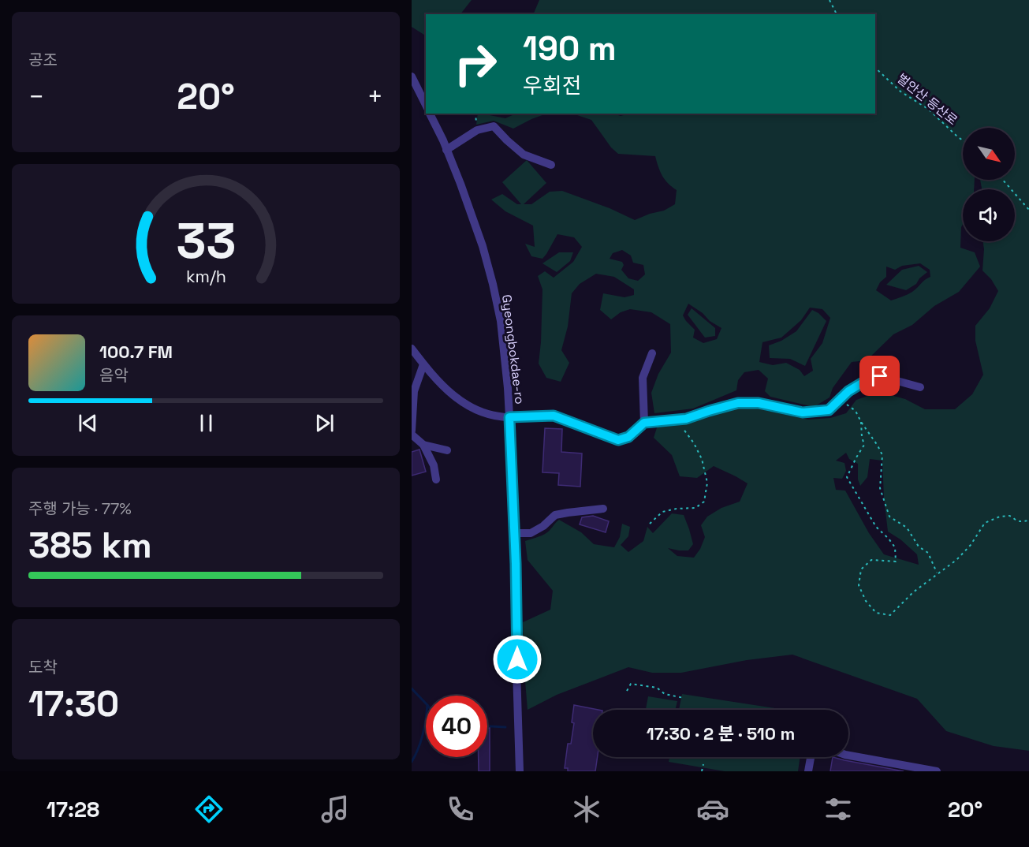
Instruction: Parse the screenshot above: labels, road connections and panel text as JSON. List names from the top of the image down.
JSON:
{
  "streets": {
    "street": ["Gyeongbokdae-ro"],
    "path": ["벌안산 등산로"]
  },
  "north": "bottom right",
  "page": {
    "tile": [
      "공조",
      ["주행 가능 · 77%", "385 km"],
      ["도착", "17:30"]
    ],
    "turn": ["190 m", "우회전"],
    "heat": ["−", "20°", "+"],
    "song": ["100.7 FM", "음악"],
    "limit": "40",
    "trip": "17:30 · 2 분 · 510 m",
    "tabs": ["17:28", "20°"],
    "gauge": ["33", "km/h"]
  }
}
